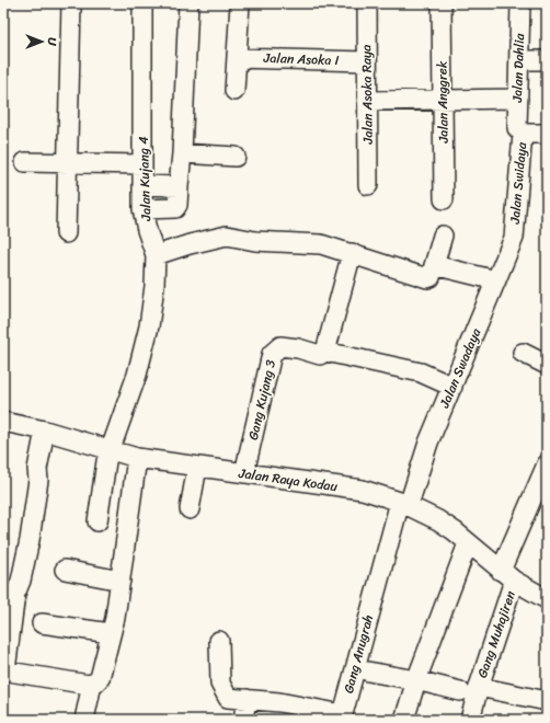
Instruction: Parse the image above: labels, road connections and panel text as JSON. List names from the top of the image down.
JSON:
{
  "streets": {
    "street": [
      "Jalan Asoka I",
      "Jalan Dahlia",
      "Jalan Asoka Raya",
      "Jalan Anggrek",
      "Jalan Kujang 4",
      "Jalan Swidaya",
      "Jalan Swadaya",
      "Gang Kujang 3",
      "Jalan Raya Kodau",
      "Gang Muhajiren",
      "Gang Anugrah"
    ]
  },
  "crossings": [
    ["Jalan Asoka I", "Jalan Asoka Raya"],
    ["Jalan Dahlia", "Jalan Swidaya"],
    ["Jalan Kujang 4", "Jalan Raya Kodau"],
    ["Jalan Swidaya", "Jalan Swadaya"],
    ["Jalan Swadaya", "Jalan Raya Kodau"],
    ["Jalan Swadaya", "Gang Anugrah"],
    ["Gang Kujang 3", "Jalan Raya Kodau"],
    ["Jalan Raya Kodau", "Gang Muhajiren"],
    ["Jalan Raya Kodau", "Gang Anugrah"]
  ],
  "north": "right"
}
